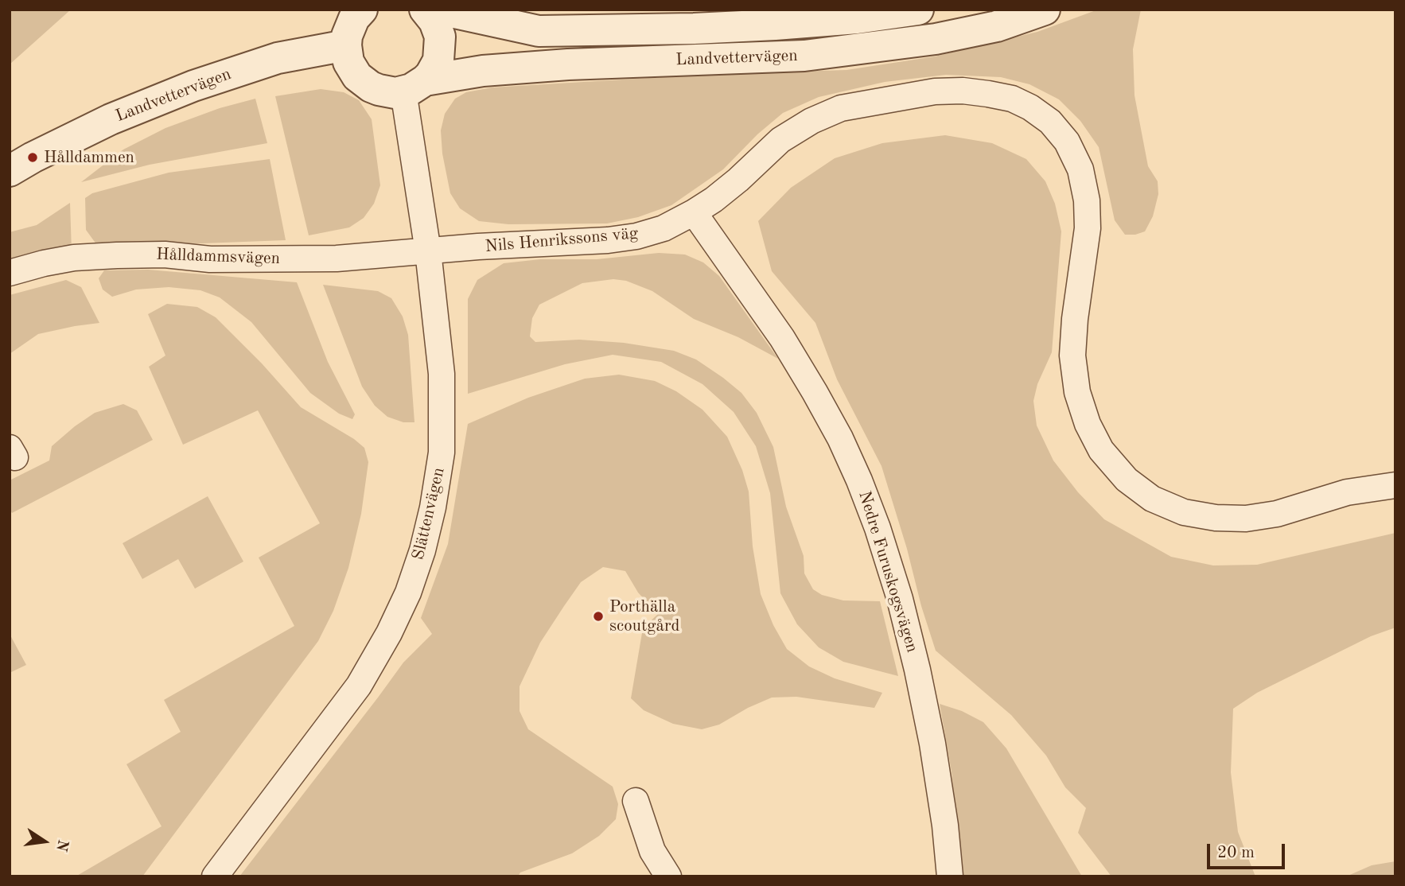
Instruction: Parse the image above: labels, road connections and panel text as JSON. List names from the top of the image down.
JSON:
{
  "streets": {
    "street": [
      "Landvettervägen",
      "Nils Henrikssons väg",
      "Hålldammsvägen",
      "Slättenvägen",
      "Nedre Furuskogsvägen"
    ]
  },
  "crossings": [
    ["Landvettervägen", "Slättenvägen"],
    ["Nils Henrikssons väg", "Hålldammsvägen"],
    ["Nils Henrikssons väg", "Slättenvägen"],
    ["Nils Henrikssons väg", "Nedre Furuskogsvägen"],
    ["Hålldammsvägen", "Slättenvägen"]
  ],
  "places": ["Hålldammen", "Porthälla scoutgård"],
  "scale_bar": "20 m",
  "north": "right"
}
